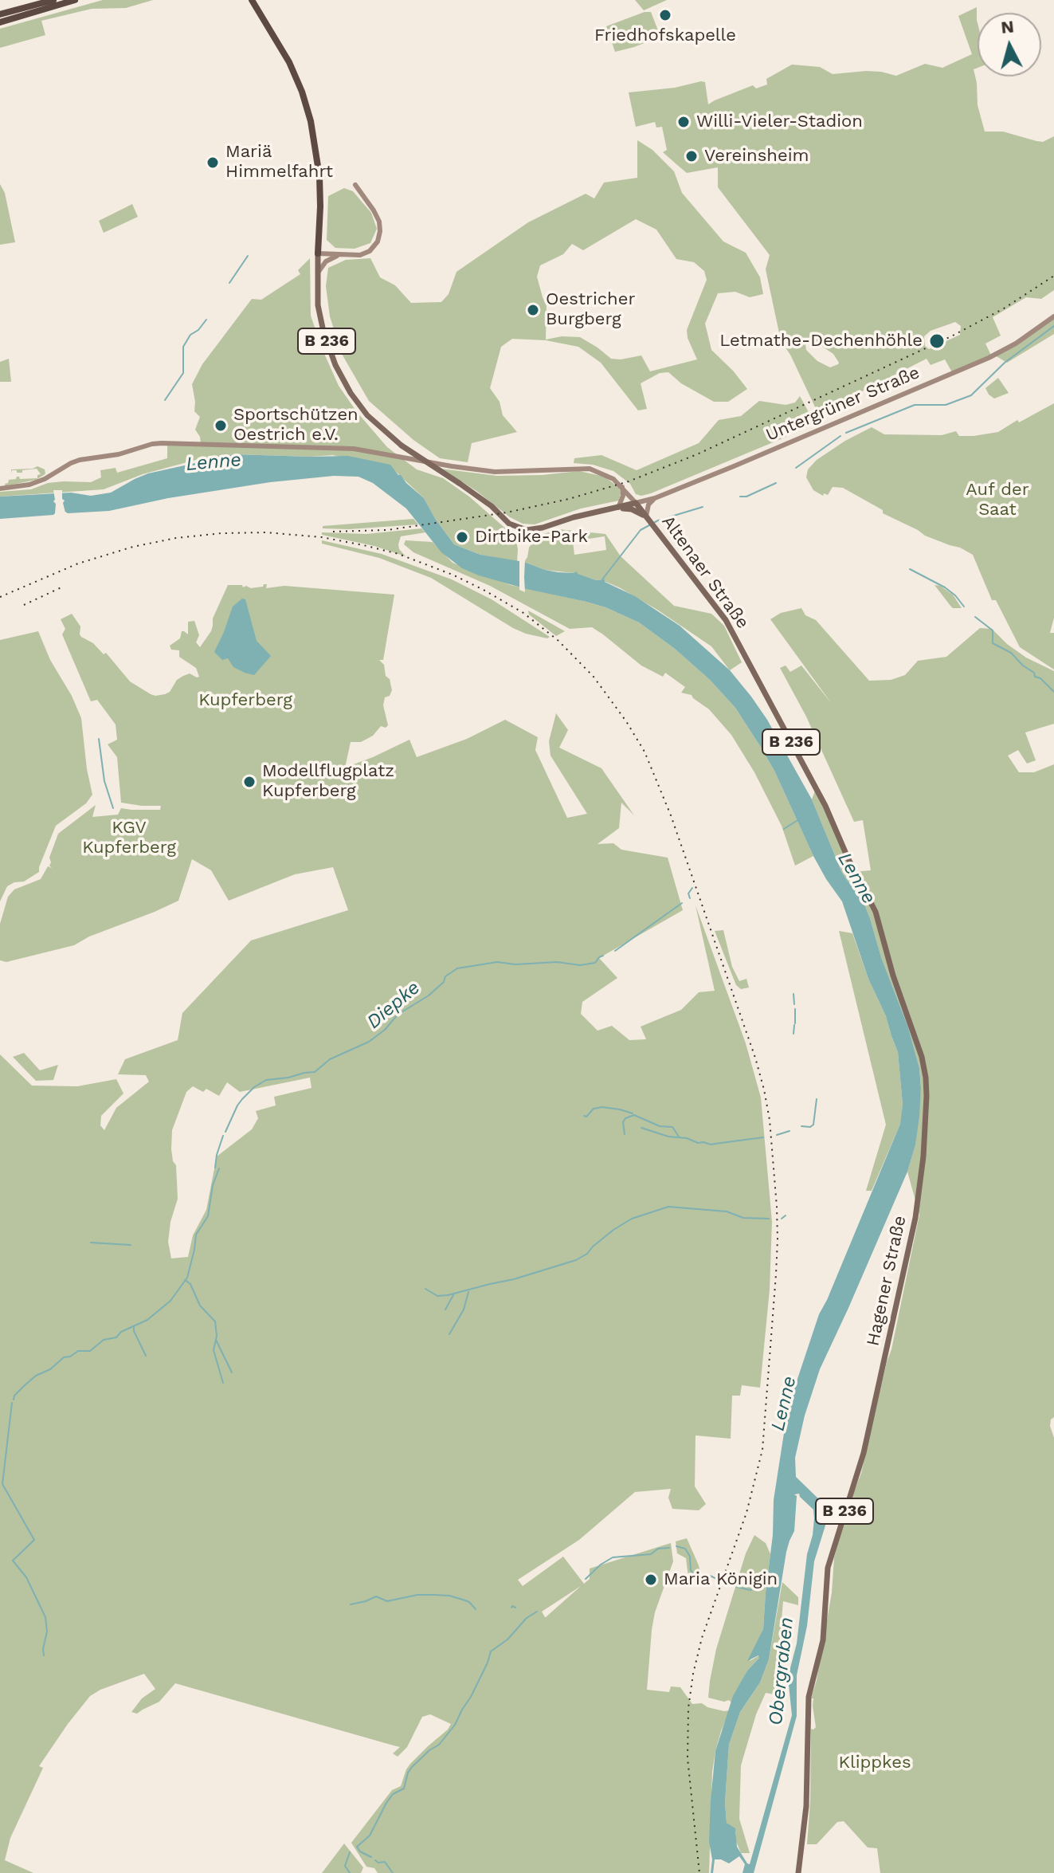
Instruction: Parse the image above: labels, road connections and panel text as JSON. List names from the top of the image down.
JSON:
{
  "streets": {
    "highway": ["B 236"],
    "main road": ["Untergrüner Straße", "Altenaer Straße", "Hagener Straße"]
  },
  "crossings": [
    ["B 236", "Untergrüner Straße"],
    ["B 236", "Altenaer Straße"],
    ["Untergrüner Straße", "Altenaer Straße"],
    ["Altenaer Straße", "Hagener Straße"]
  ],
  "water": ["Lenne", "Diepke", "Obergraben"],
  "parks": [
    "Auf der Saat",
    "Kupferberg",
    "KGV Kupferberg",
    "Klippkes"
  ],
  "places": [
    "Friedhofskapelle",
    "Willi-Vieler-Stadion",
    "Vereinsheim",
    "Mariä Himmelfahrt",
    "Oestricher Burgberg",
    "Letmathe-Dechenhöhle",
    "Sportschützen Oestrich e.V.",
    "Dirtbike-Park",
    "Modellflugplatz Kupferberg",
    "Maria Königin"
  ],
  "north": "top"
}
